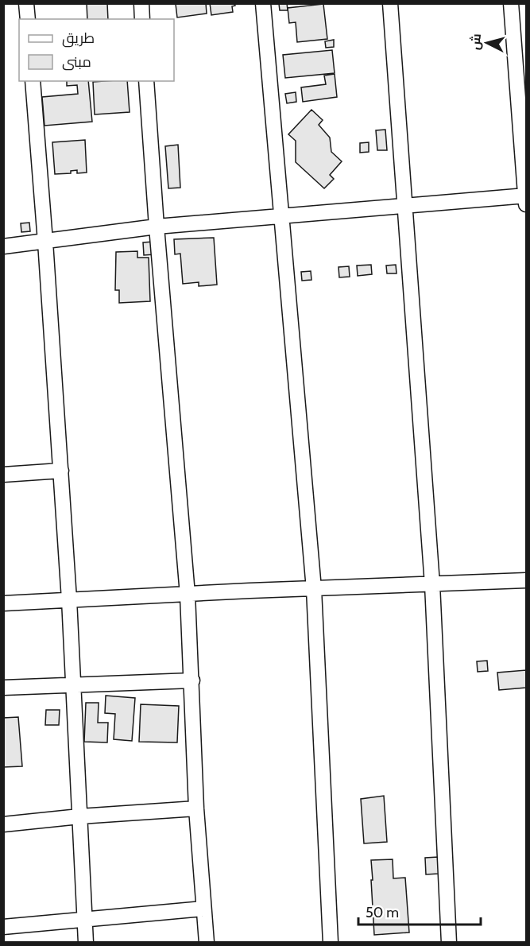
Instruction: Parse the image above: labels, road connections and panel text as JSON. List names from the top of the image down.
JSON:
{
  "legend": ["طريق", "مبنى"],
  "scale_bar": "50 m",
  "north": "left"
}
